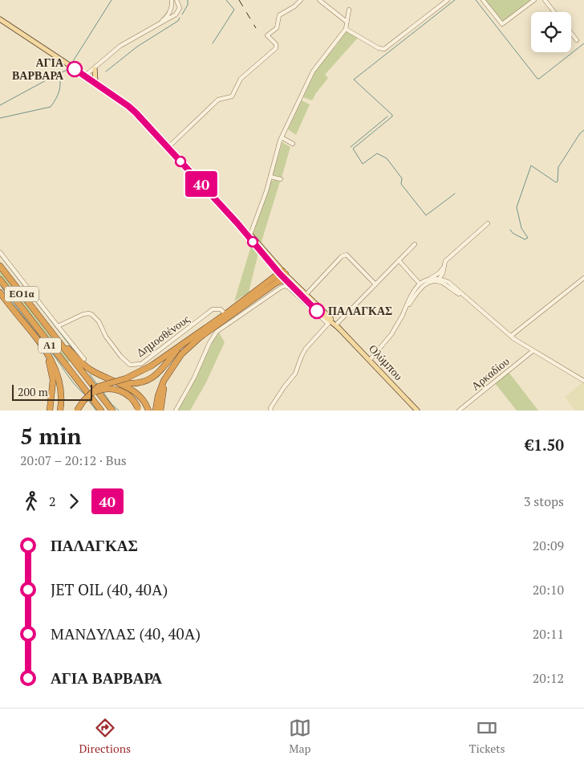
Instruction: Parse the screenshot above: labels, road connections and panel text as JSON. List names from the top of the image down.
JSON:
{
  "streets": {
    "highway": ["ΕΟ1α", "Α1"],
    "main road": ["Ολύμπου"],
    "street": ["Δημοσθένους", "Αρκαδίου"]
  },
  "crossings": [
    ["ΕΟ1α", "Α1"]
  ],
  "places": ["ΑΓΙΑ ΒΑΡΒΑΡΑ", "ΠΑΛΑΓΚΑΣ"],
  "lines": ["bus line 40"],
  "scale_bar": "200 m",
  "page": {
    "on_map": "40",
    "scale": "200 m",
    "heading": ["5 min", "20:07 – 20:12 · Bus", "€1.50"],
    "legs": ["2", "40", "3 stops"],
    "list": [
      {
        "name": "ΠΑΛΑΓΚΑΣ",
        "value": "20:09"
      },
      {
        "name": "JET OIL (40, 40Α)",
        "value": "20:10"
      },
      {
        "name": "ΜΑΝΔΥΛΑΣ (40, 40Α)",
        "value": "20:11"
      },
      {
        "name": "ΑΓΙΑ ΒΑΡΒΑΡΑ",
        "value": "20:12"
      }
    ],
    "tabs": ["Directions", "Map", "Tickets"]
  }
}
